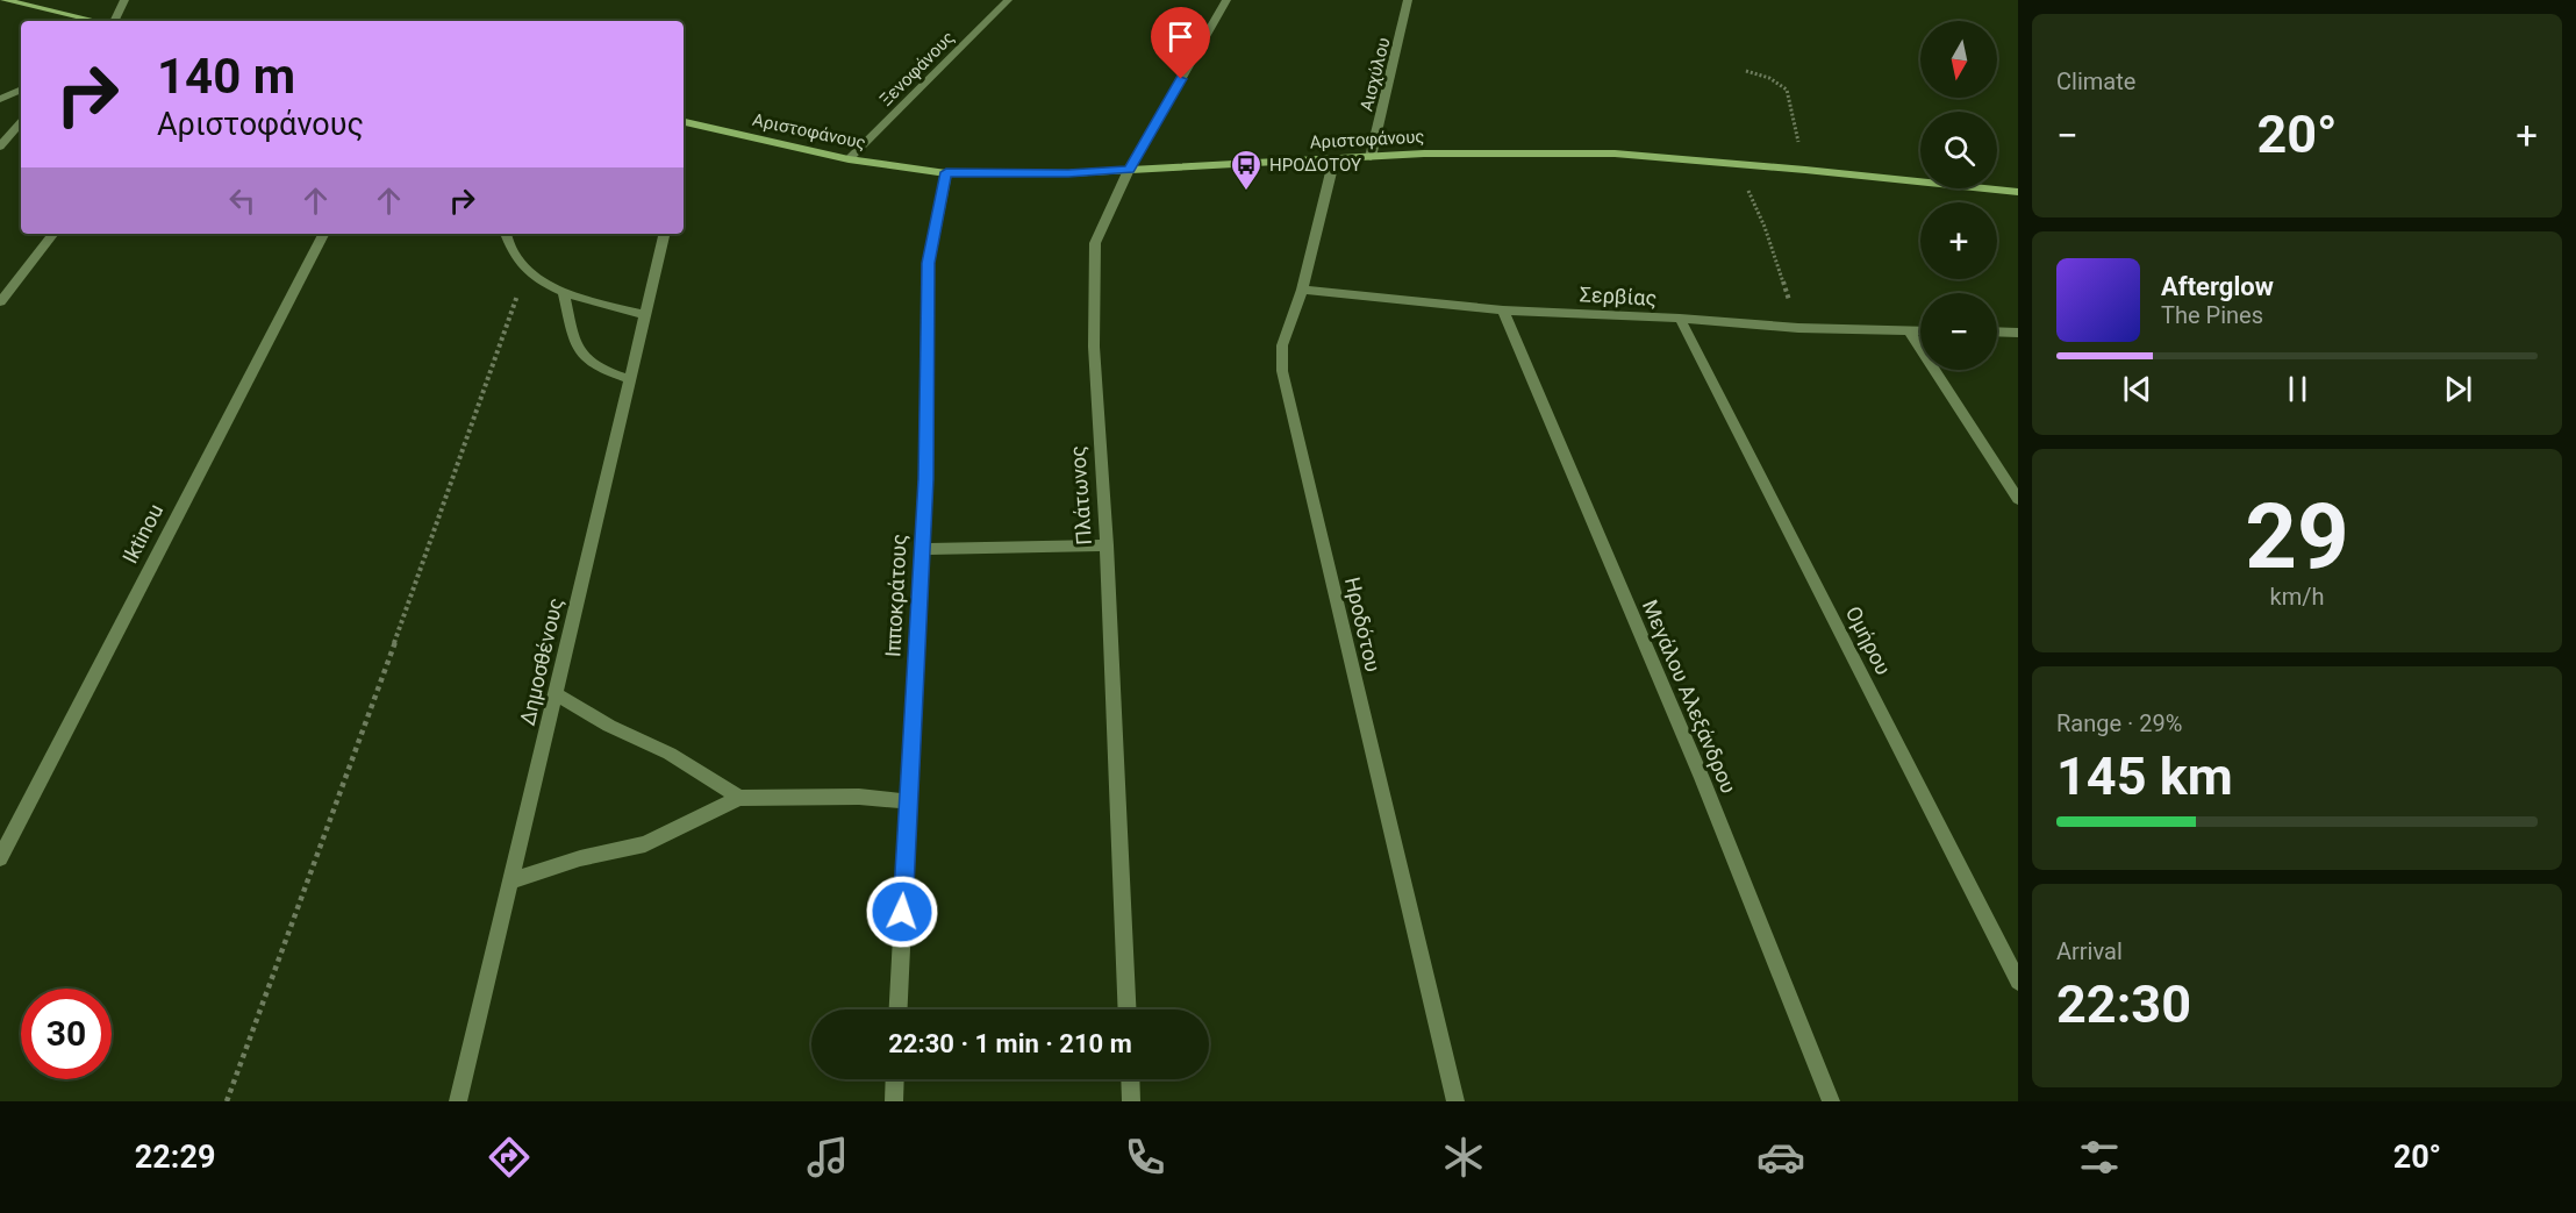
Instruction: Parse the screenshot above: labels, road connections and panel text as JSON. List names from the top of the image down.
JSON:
{
  "streets": {
    "street": [
      "Ξενοφάνους",
      "Αισχύλου",
      "Αριστοφάνους",
      "Σερβίας",
      "Πλάτωνος",
      "Iktinou",
      "Ιπποκράτους",
      "Ηροδότου",
      "Ομήρου",
      "Δημοσθένους",
      "Μεγάλου Αλεξάνδρου"
    ]
  },
  "crossings": [
    ["Ξενοφάνους", "Αριστοφάνους"],
    ["Αισχύλου", "Αριστοφάνους"],
    ["Αριστοφάνους", "Πλάτωνος"],
    ["Αριστοφάνους", "Ιπποκράτους"],
    ["Αριστοφάνους", "Ηροδότου"],
    ["Σερβίας", "Ηροδότου"],
    ["Σερβίας", "Ομήρου"],
    ["Σερβίας", "Μεγάλου Αλεξάνδρου"]
  ],
  "places": {
    "bus stop": ["ΗΡΟΔΟΤΟΥ"]
  },
  "north": "bottom",
  "page": {
    "tile": [
      "Climate",
      ["29", "km/h"],
      ["Range · 29%", "145 km"],
      ["Arrival", "22:30"]
    ],
    "map_buttons": ["+", "−"],
    "turn": ["140 m", "Αριστοφάνους"],
    "heat": ["−", "20°", "+"],
    "song": ["Afterglow", "The Pines"],
    "limit": "30",
    "trip": "22:30 · 1 min · 210 m",
    "tabs": ["22:29", "20°"]
  }
}
